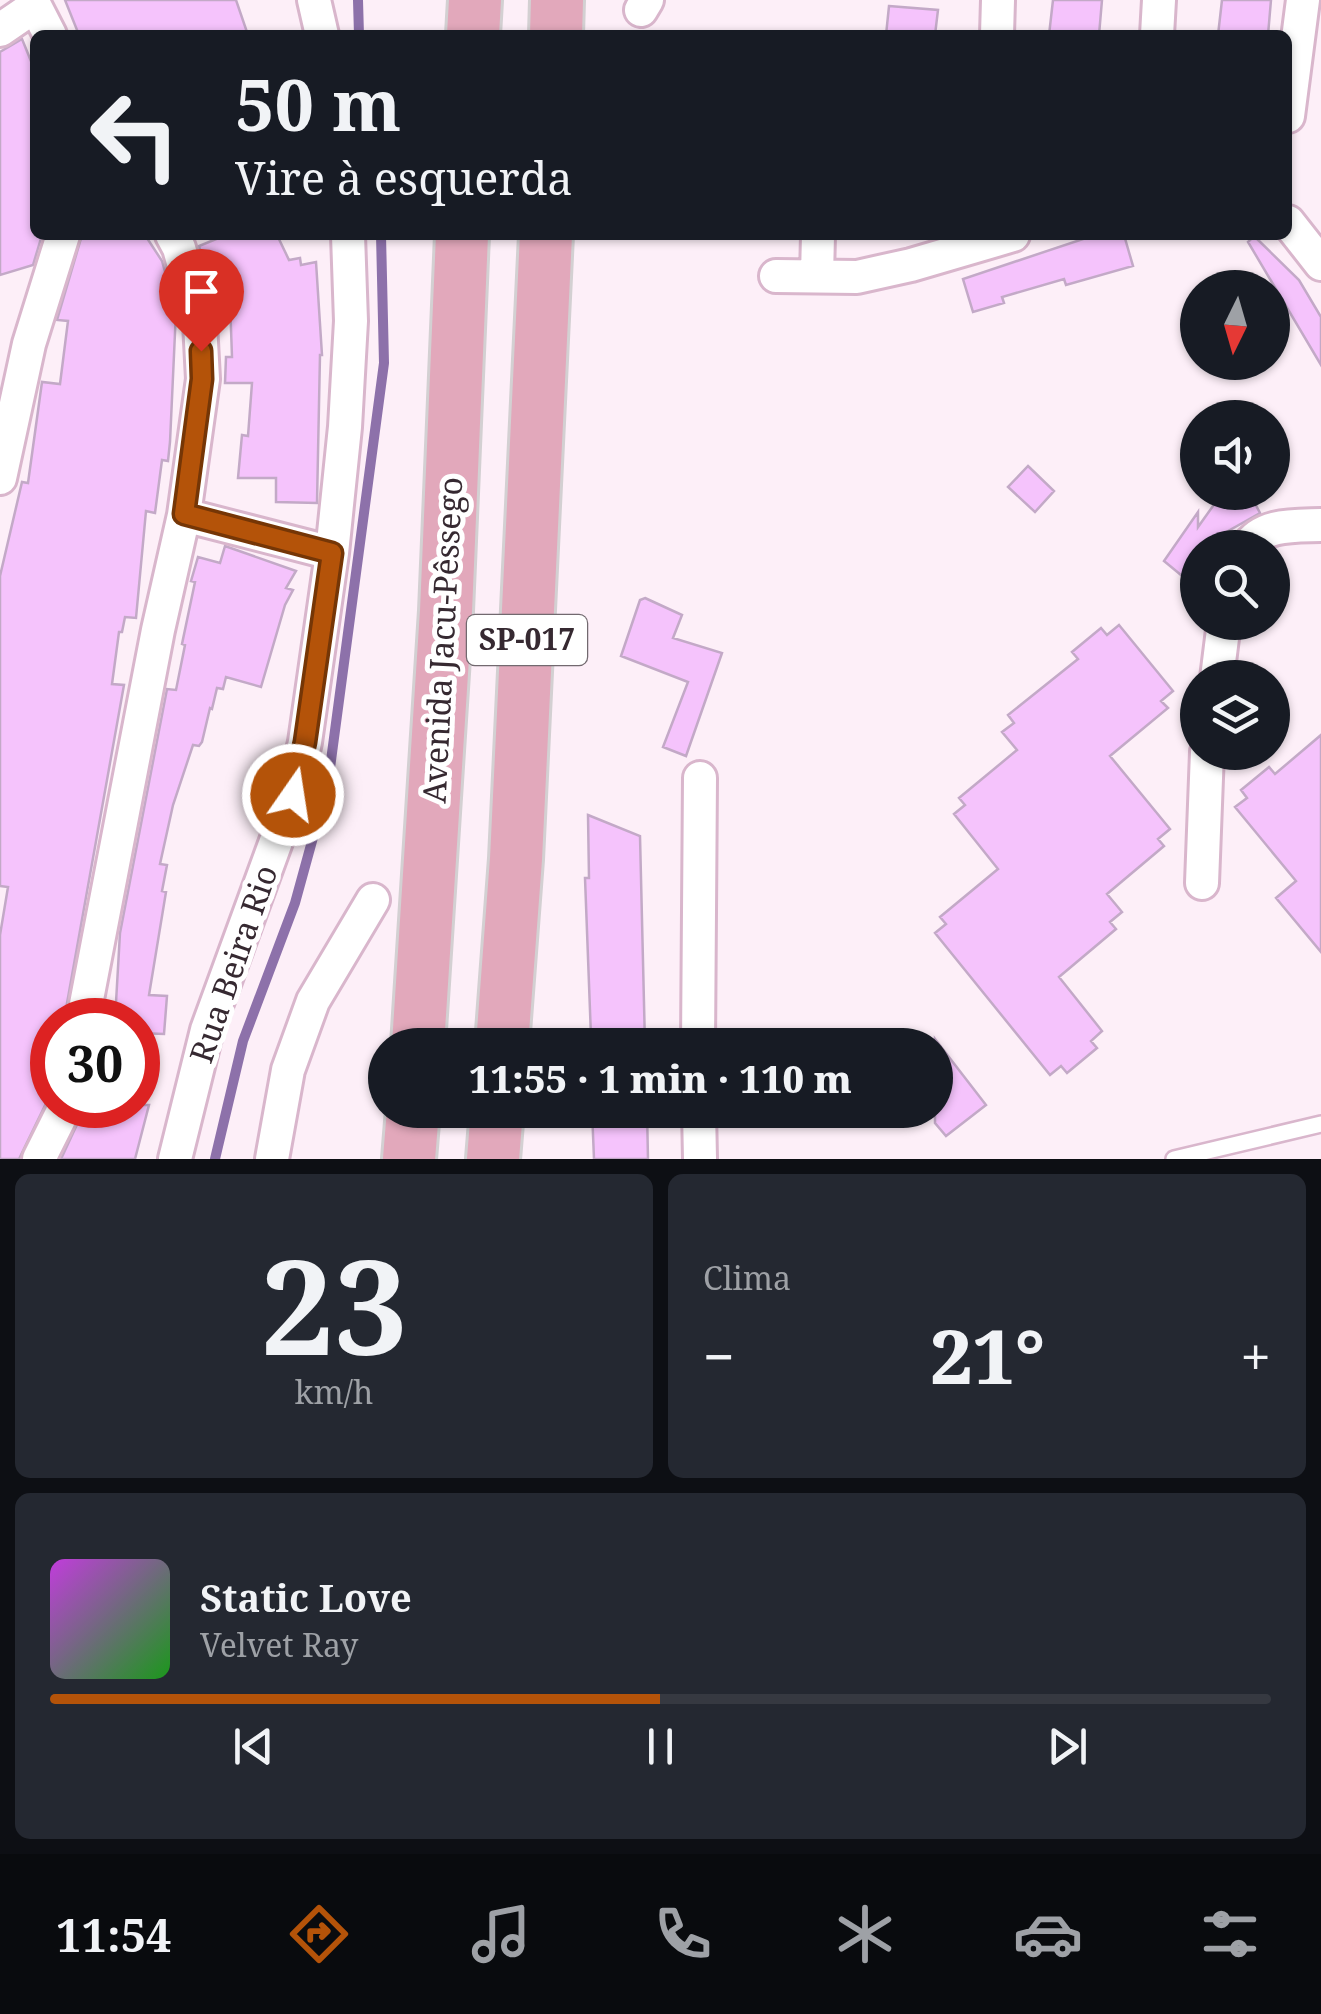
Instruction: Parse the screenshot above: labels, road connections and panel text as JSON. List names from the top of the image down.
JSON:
{
  "streets": {
    "highway": ["Avenida Jacu-Pêssego", "SP-017"],
    "street": ["Rua Beira Rio"]
  },
  "north": "bottom",
  "page": {
    "turn": ["50 m", "Vire à esquerda"],
    "limit": "30",
    "trip": "11:55 · 1 min · 110 m",
    "tile": [
      ["23", "km/h"],
      "Clima"
    ],
    "heat": ["−", "21°", "+"],
    "song": ["Static Love", "Velvet Ray"],
    "tabs": "11:54"
  }
}
